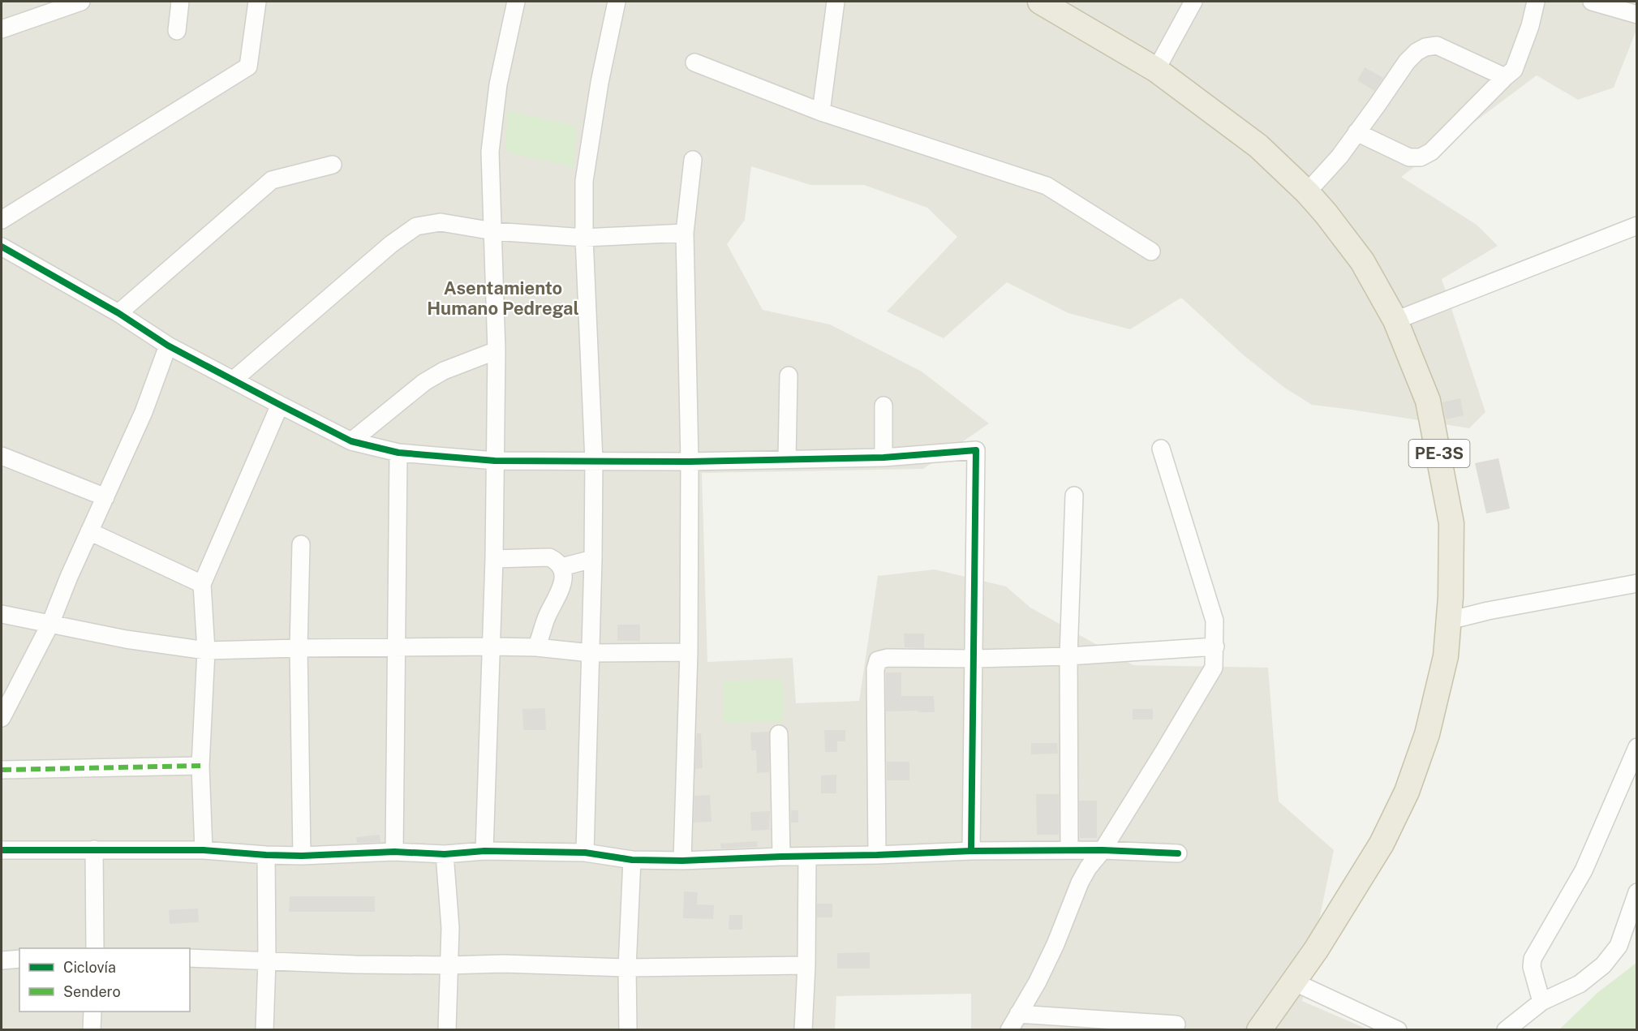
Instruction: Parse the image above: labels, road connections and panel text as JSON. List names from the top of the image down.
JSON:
{
  "streets": {
    "highway": ["PE-3S"]
  },
  "districts": ["Asentamiento Humano Pedregal"],
  "legend": ["Ciclovía", "Sendero"]
}
